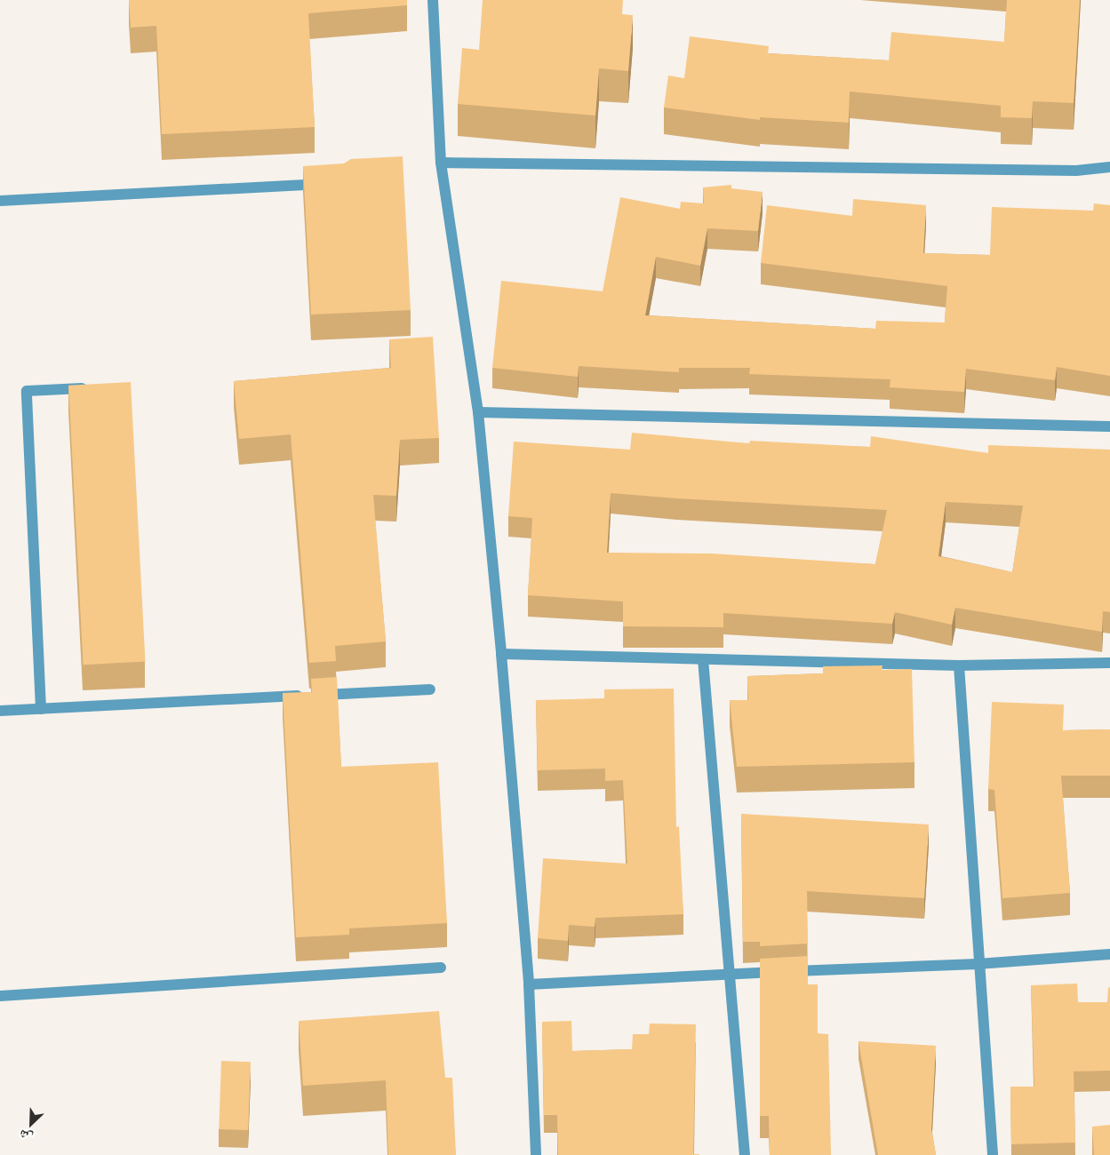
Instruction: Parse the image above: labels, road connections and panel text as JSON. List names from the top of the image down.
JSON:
{
  "north": "bottom left"
}
